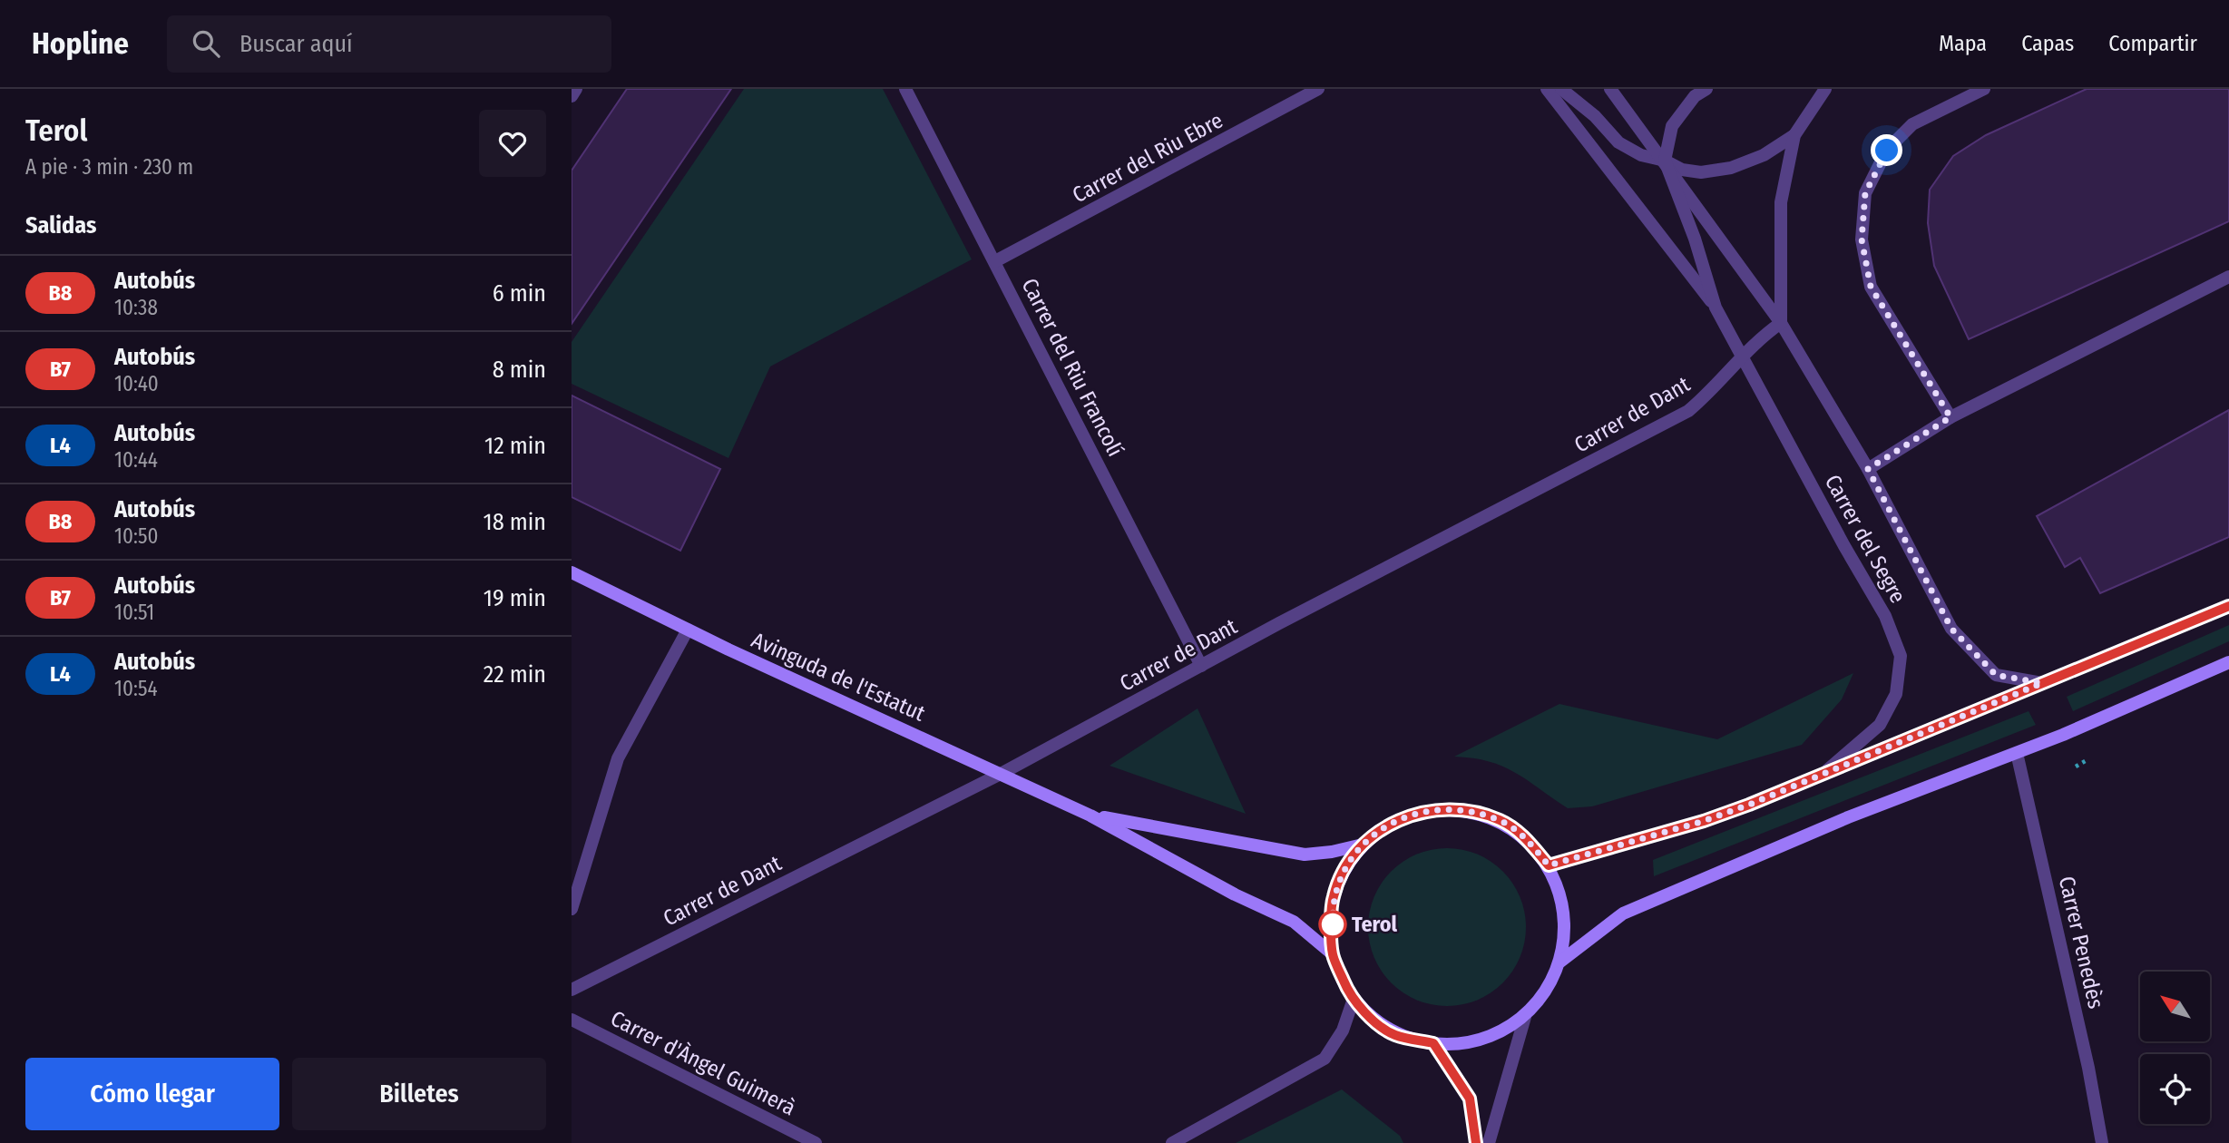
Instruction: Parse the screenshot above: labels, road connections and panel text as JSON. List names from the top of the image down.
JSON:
{
  "streets": {
    "main road": ["Avinguda de l'Estatut"],
    "street": [
      "Carrer del Riu Ebre",
      "Carrer del Riu Francolí",
      "Carrer de Dant",
      "Carrer del Segre",
      "Carrer Penedès",
      "Carrer d'Àngel Guimerà"
    ]
  },
  "crossings": [
    ["Carrer del Riu Ebre", "Carrer del Riu Francolí"],
    ["Carrer del Riu Francolí", "Carrer de Dant"],
    ["Carrer de Dant", "Carrer del Segre"],
    ["Carrer de Dant", "Avinguda de l'Estatut"]
  ],
  "places": ["Terol"],
  "lines": ["bus line B8"],
  "north": "top left",
  "page": {
    "header": "Hopline",
    "search": "Buscar aquí",
    "nav": ["Mapa", "Capas", "Compartir"],
    "heading": [
      ["Terol", "A pie · 3 min · 230 m"],
      "Salidas"
    ],
    "list": [
      {
        "mark": "B8",
        "name": "Autobús",
        "note": "10:38",
        "value": "6 min"
      },
      {
        "mark": "B7",
        "name": "Autobús",
        "note": "10:40",
        "value": "8 min"
      },
      {
        "mark": "L4",
        "name": "Autobús",
        "note": "10:44",
        "value": "12 min"
      },
      {
        "mark": "B8",
        "name": "Autobús",
        "note": "10:50",
        "value": "18 min"
      },
      {
        "mark": "B7",
        "name": "Autobús",
        "note": "10:51",
        "value": "19 min"
      },
      {
        "mark": "L4",
        "name": "Autobús",
        "note": "10:54",
        "value": "22 min"
      }
    ],
    "buttons": ["Cómo llegar", "Billetes"]
  }
}
